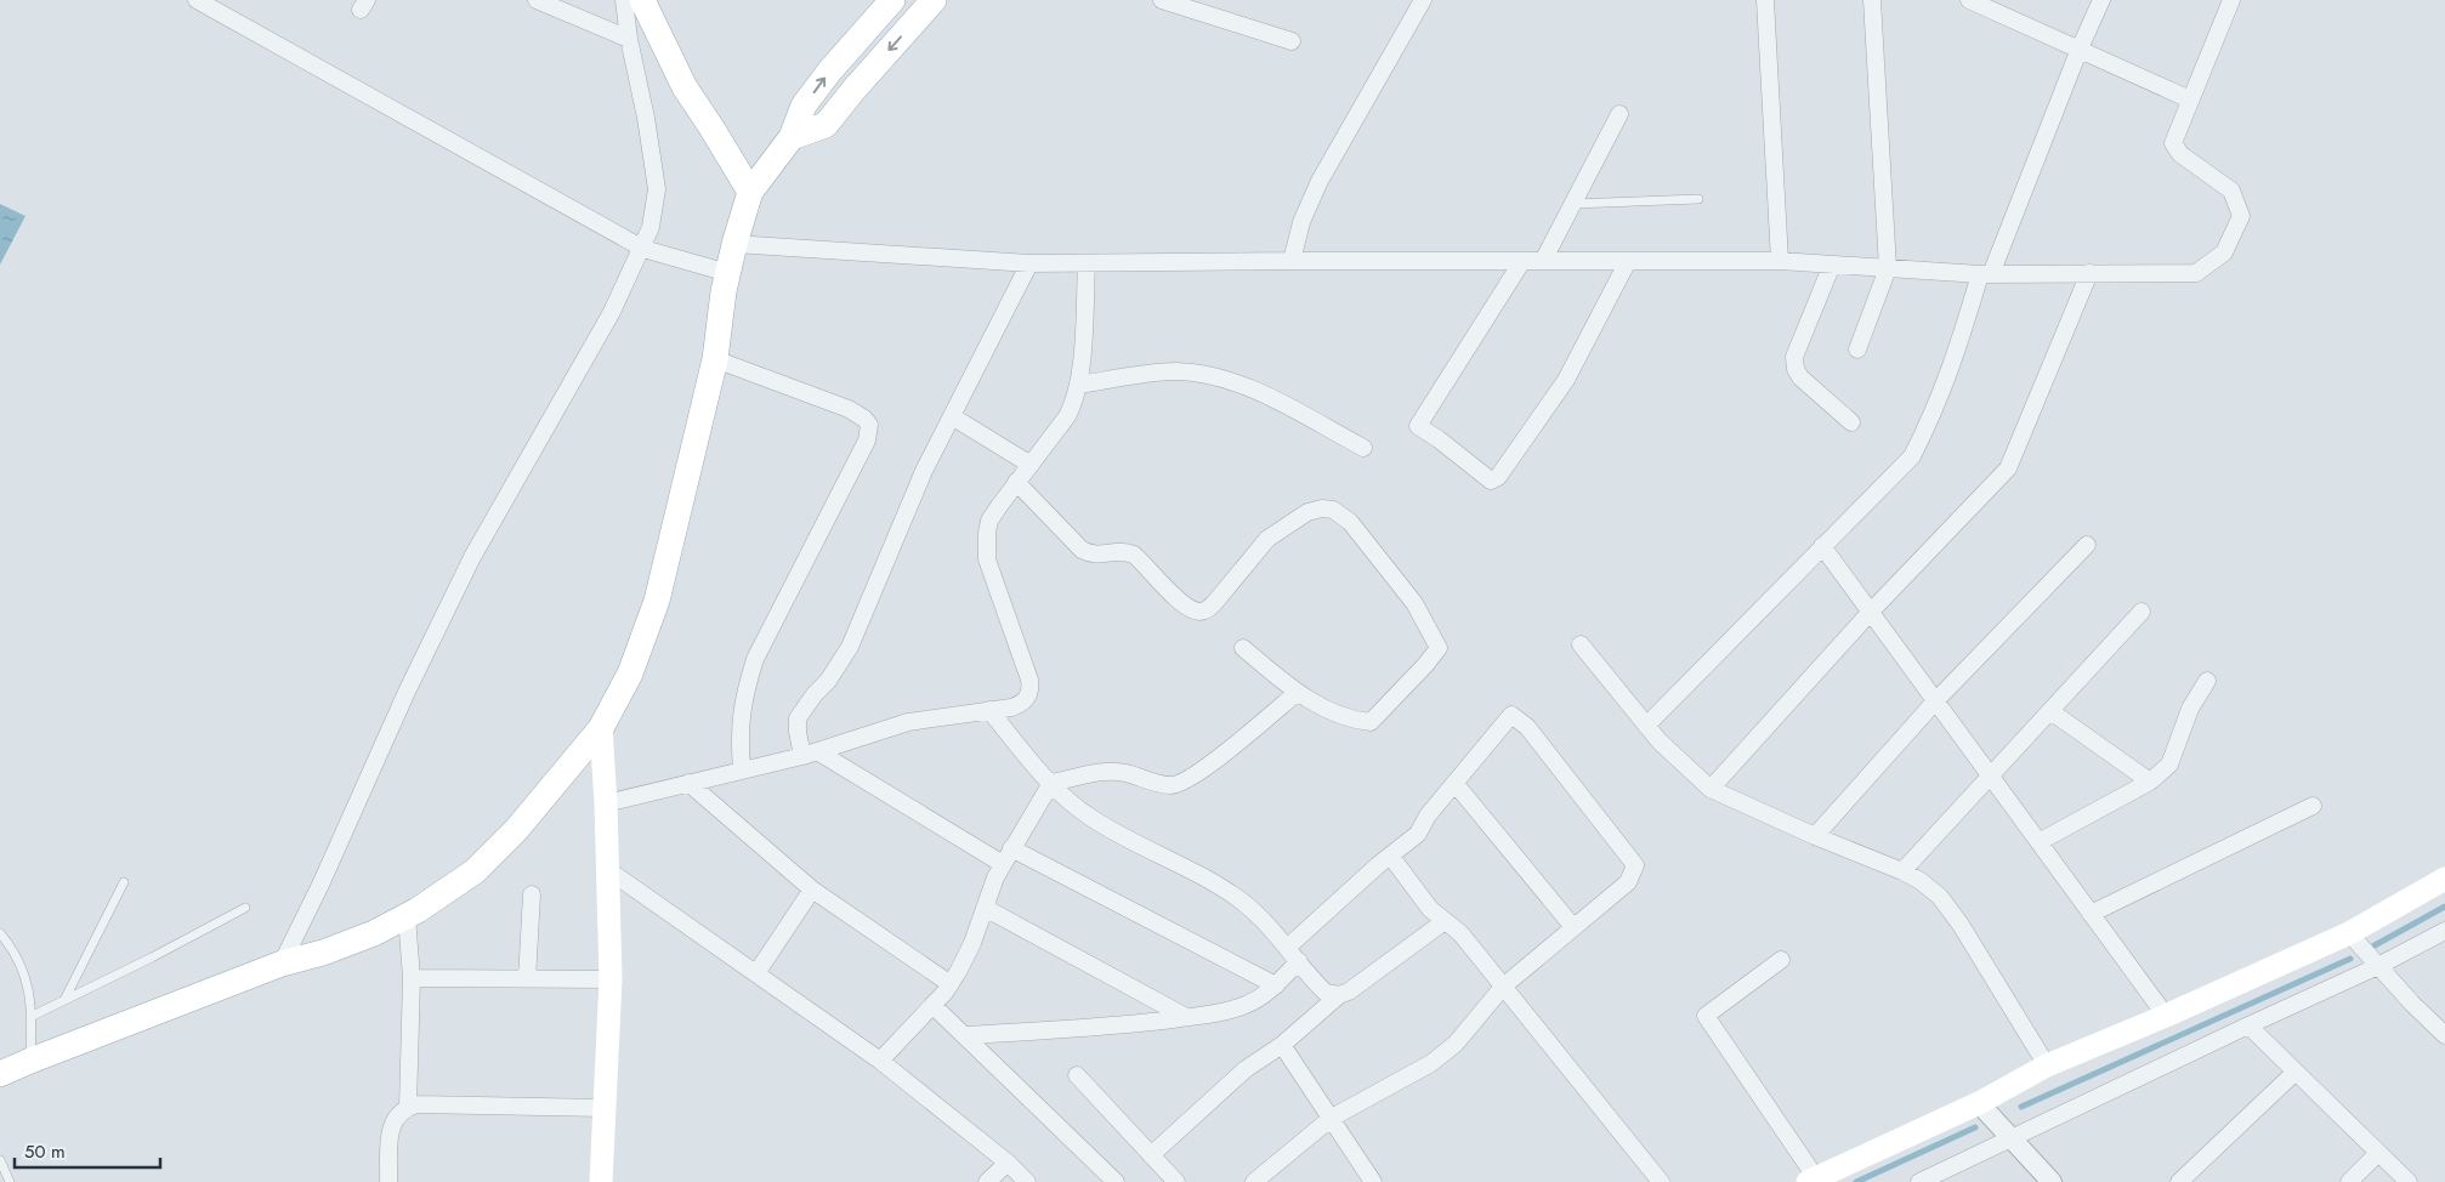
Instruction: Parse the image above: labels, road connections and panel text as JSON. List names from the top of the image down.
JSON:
{
  "scale_bar": "50 m"
}
